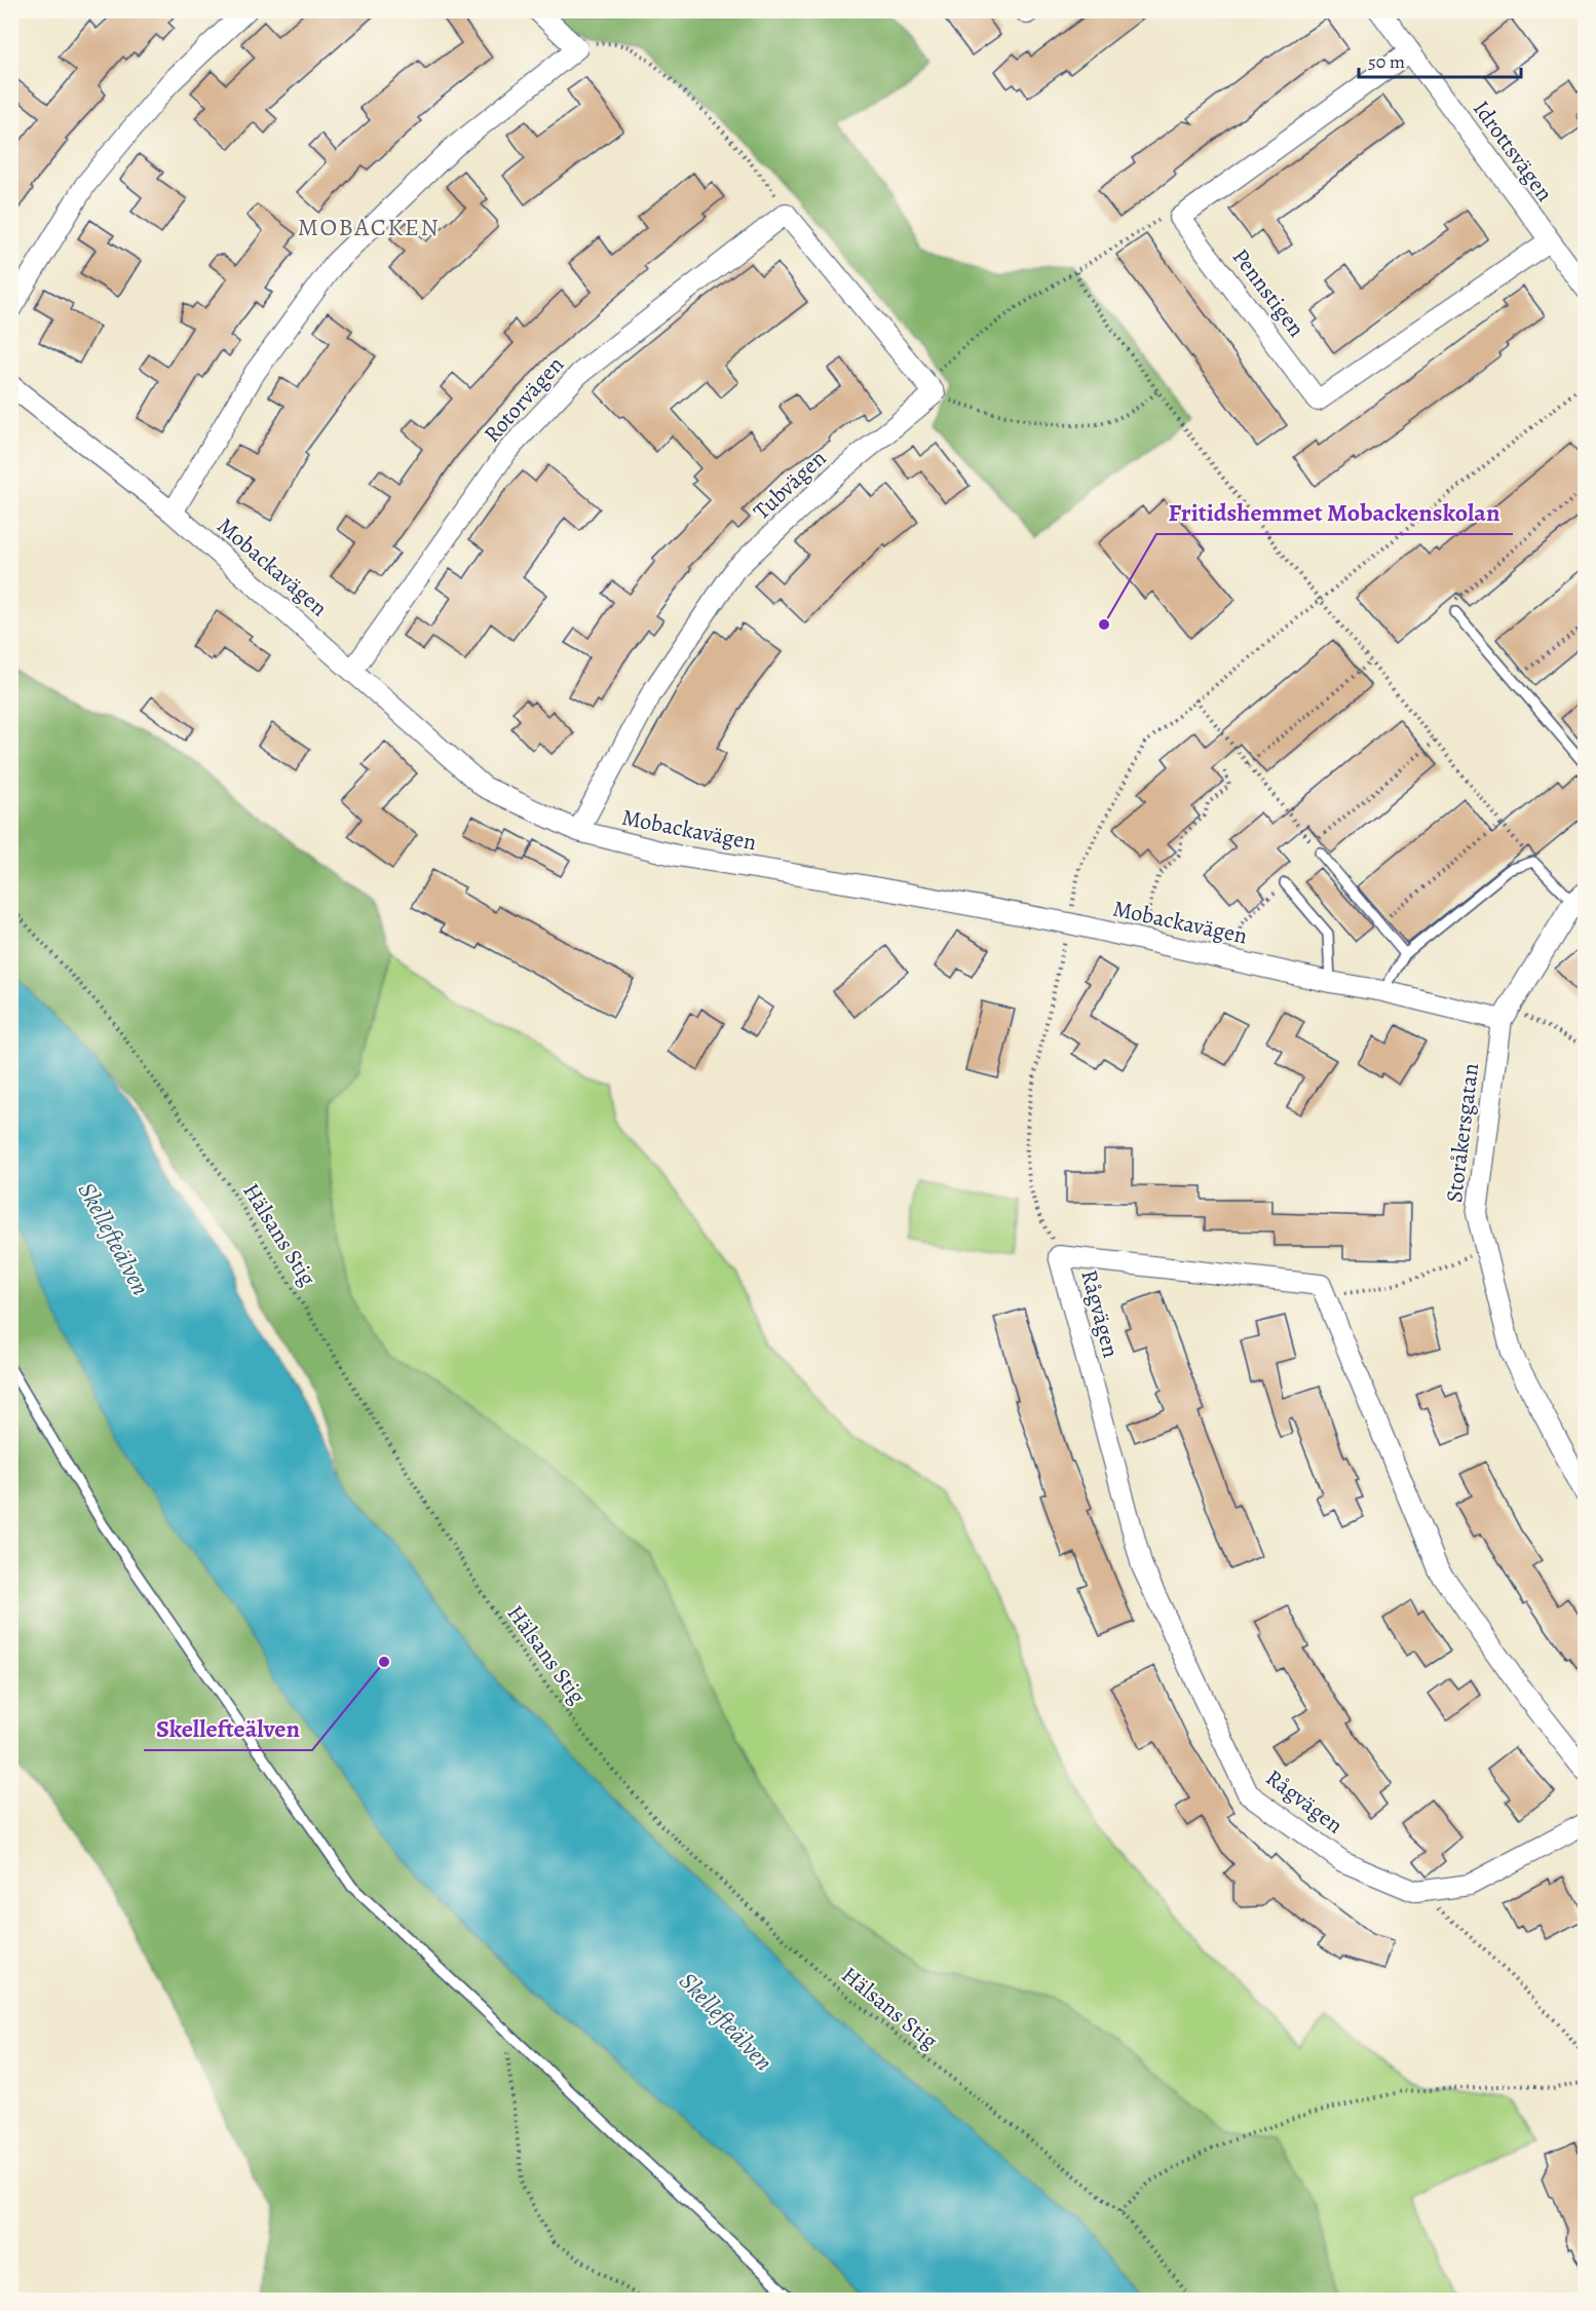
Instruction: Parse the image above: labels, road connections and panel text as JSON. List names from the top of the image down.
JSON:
{
  "streets": {
    "street": [
      "Idrottsvägen",
      "Pennstigen",
      "Rotorvägen",
      "Tubvägen",
      "Mobackavägen",
      "Storåkersgatan",
      "Rågvägen"
    ],
    "path": ["Hälsans Stig"]
  },
  "crossings": [
    ["Idrottsvägen", "Pennstigen"],
    ["Rotorvägen", "Mobackavägen"],
    ["Tubvägen", "Mobackavägen"],
    ["Mobackavägen", "Storåkersgatan"]
  ],
  "districts": ["MOBACKEN"],
  "water": ["Skellefteälven"],
  "places": ["Fritidshemmet Mobackenskolan", "Skellefteälven"],
  "scale_bar": "50 m"
}
